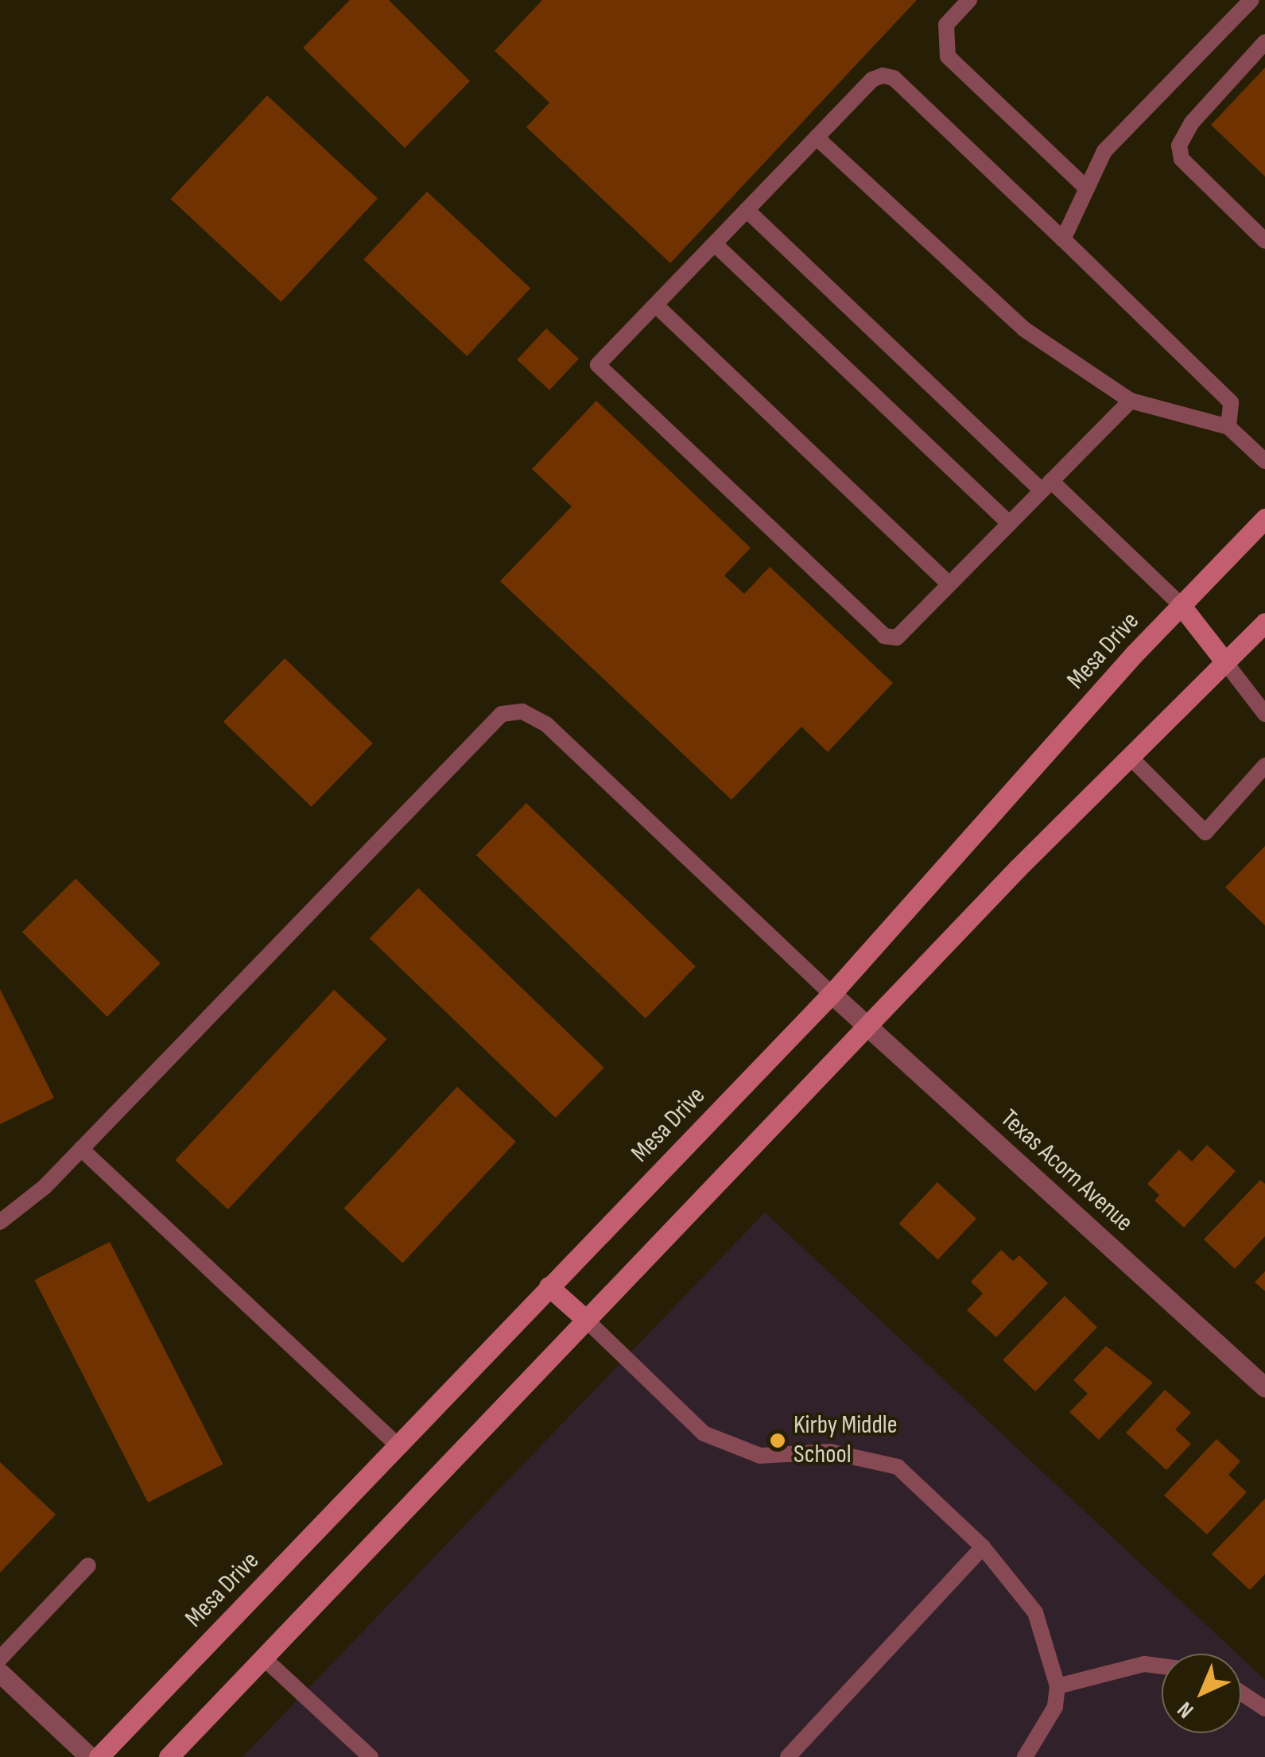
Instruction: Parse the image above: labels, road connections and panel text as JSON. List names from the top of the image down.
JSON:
{
  "streets": {
    "main road": ["Mesa Drive"],
    "street": ["Texas Acorn Avenue"]
  },
  "crossings": [
    ["Mesa Drive", "Texas Acorn Avenue"]
  ],
  "places": ["Kirby Middle School"],
  "north": "bottom left"
}
